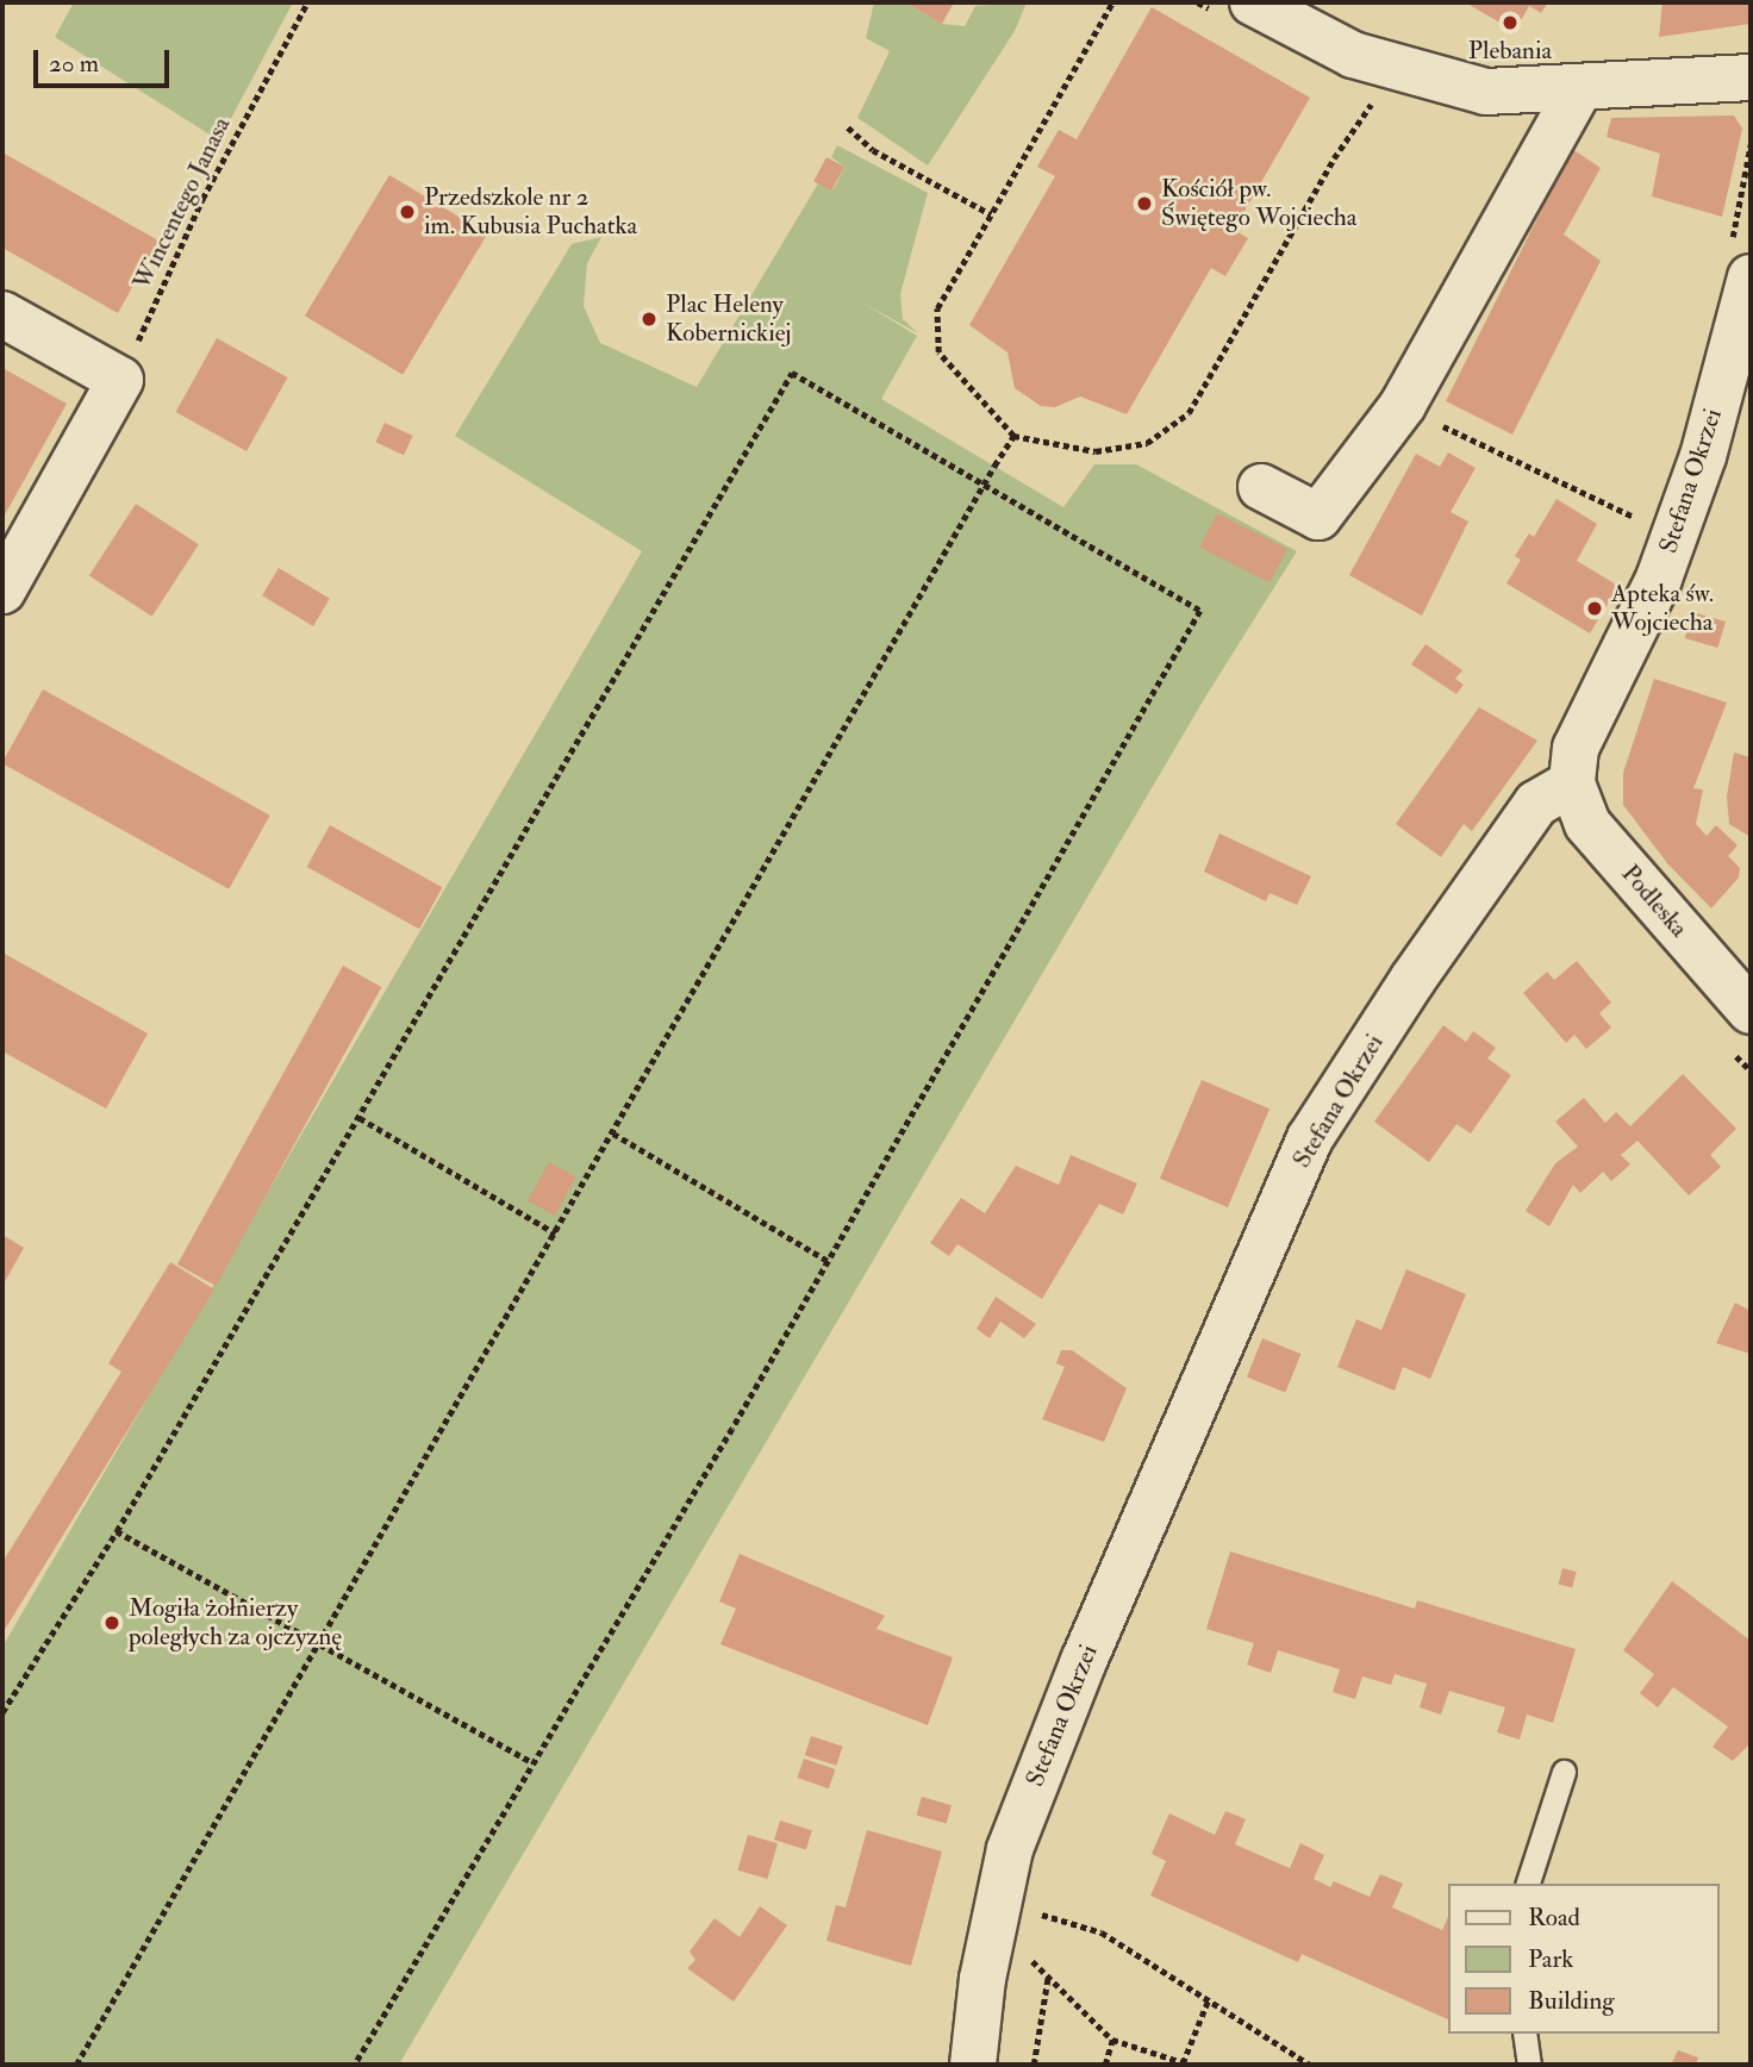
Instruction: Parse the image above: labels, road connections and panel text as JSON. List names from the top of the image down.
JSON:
{
  "streets": {
    "street": ["Stefana Okrzei", "Podleska"],
    "path": ["Wincentego Janasa"]
  },
  "crossings": [
    ["Stefana Okrzei", "Podleska"]
  ],
  "places": [
    "Plebania",
    "Kościół pw. Świętego Wojciecha",
    "Przedszkole nr 2 im. Kubusia Puchatka",
    "Plac Heleny Kobernickiej",
    "Apteka św. Wojciecha",
    "Mogiła żołnierzy poległych za ojczyznę"
  ],
  "legend": ["Road", "Park", "Building"],
  "scale_bar": "20 m"
}
